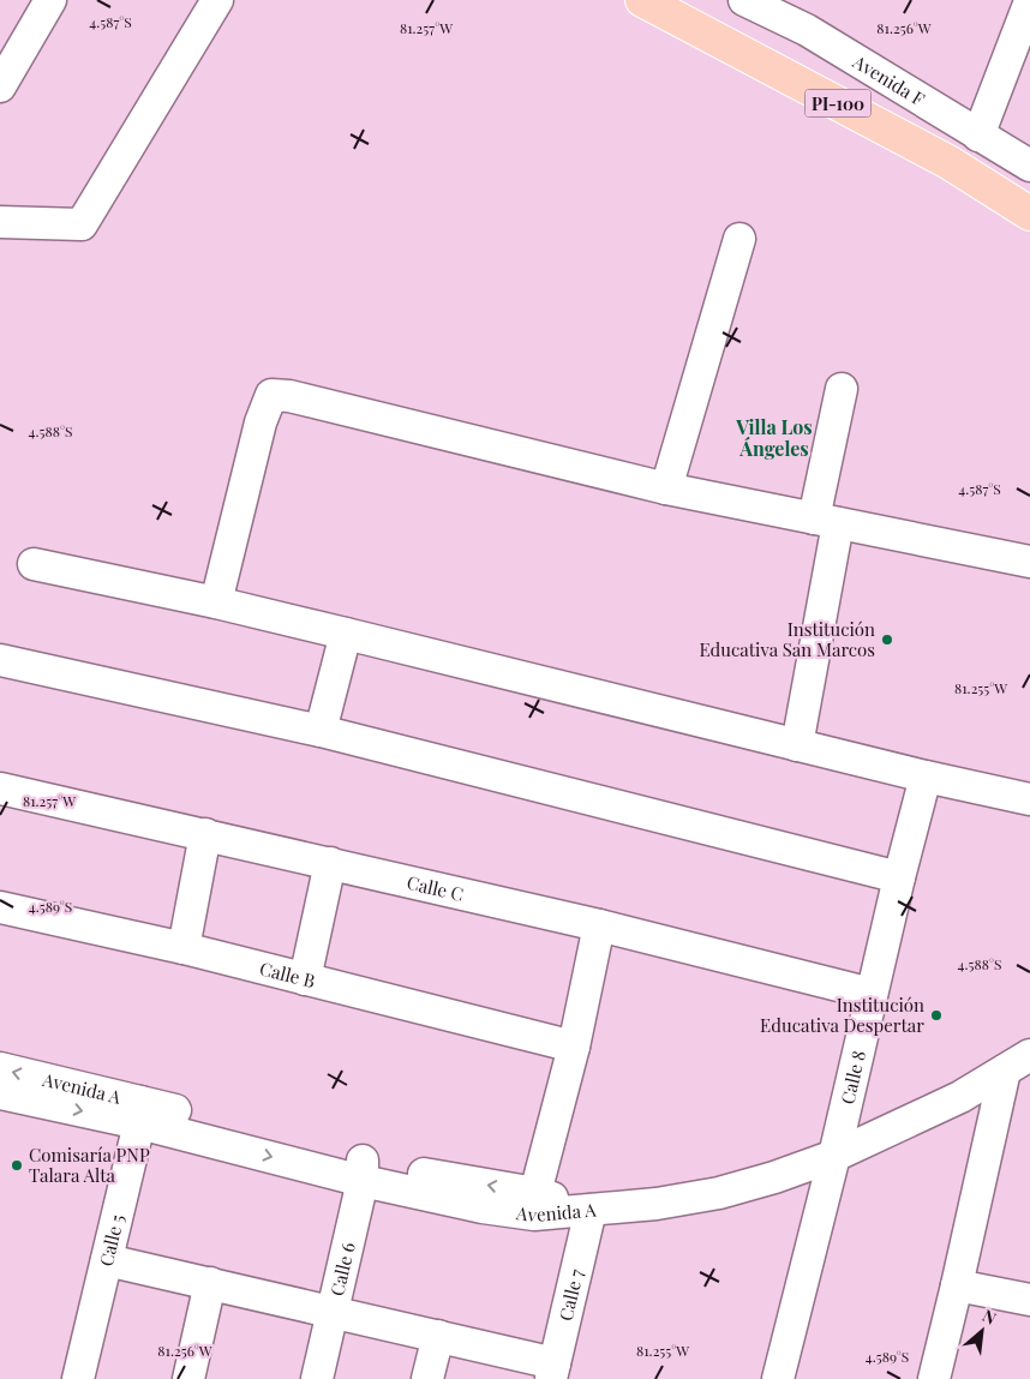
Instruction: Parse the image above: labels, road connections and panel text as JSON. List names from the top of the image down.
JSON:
{
  "streets": {
    "main road": ["PI-100"],
    "street": [
      "Avenida F",
      "Calle C",
      "Calle B",
      "Calle 8",
      "Avenida A",
      "Calle 5",
      "Calle 6",
      "Calle 7"
    ]
  },
  "crossings": [
    ["Calle C", "Calle 8"],
    ["Avenida A", "Calle 5"],
    ["Avenida A", "Calle 6"],
    ["Avenida A", "Calle 7"]
  ],
  "districts": ["Villa Los Ángeles"],
  "places": ["Institución Educativa San Marcos", "Institución Educativa Despertar", "Comisaría PNP Talara Alta"],
  "north": "top right",
  "coordinates": [
    "4.587°S",
    "81.257°W",
    "81.256°W",
    "4.588°S",
    "81.255°W",
    "4.589°S"
  ]
}
